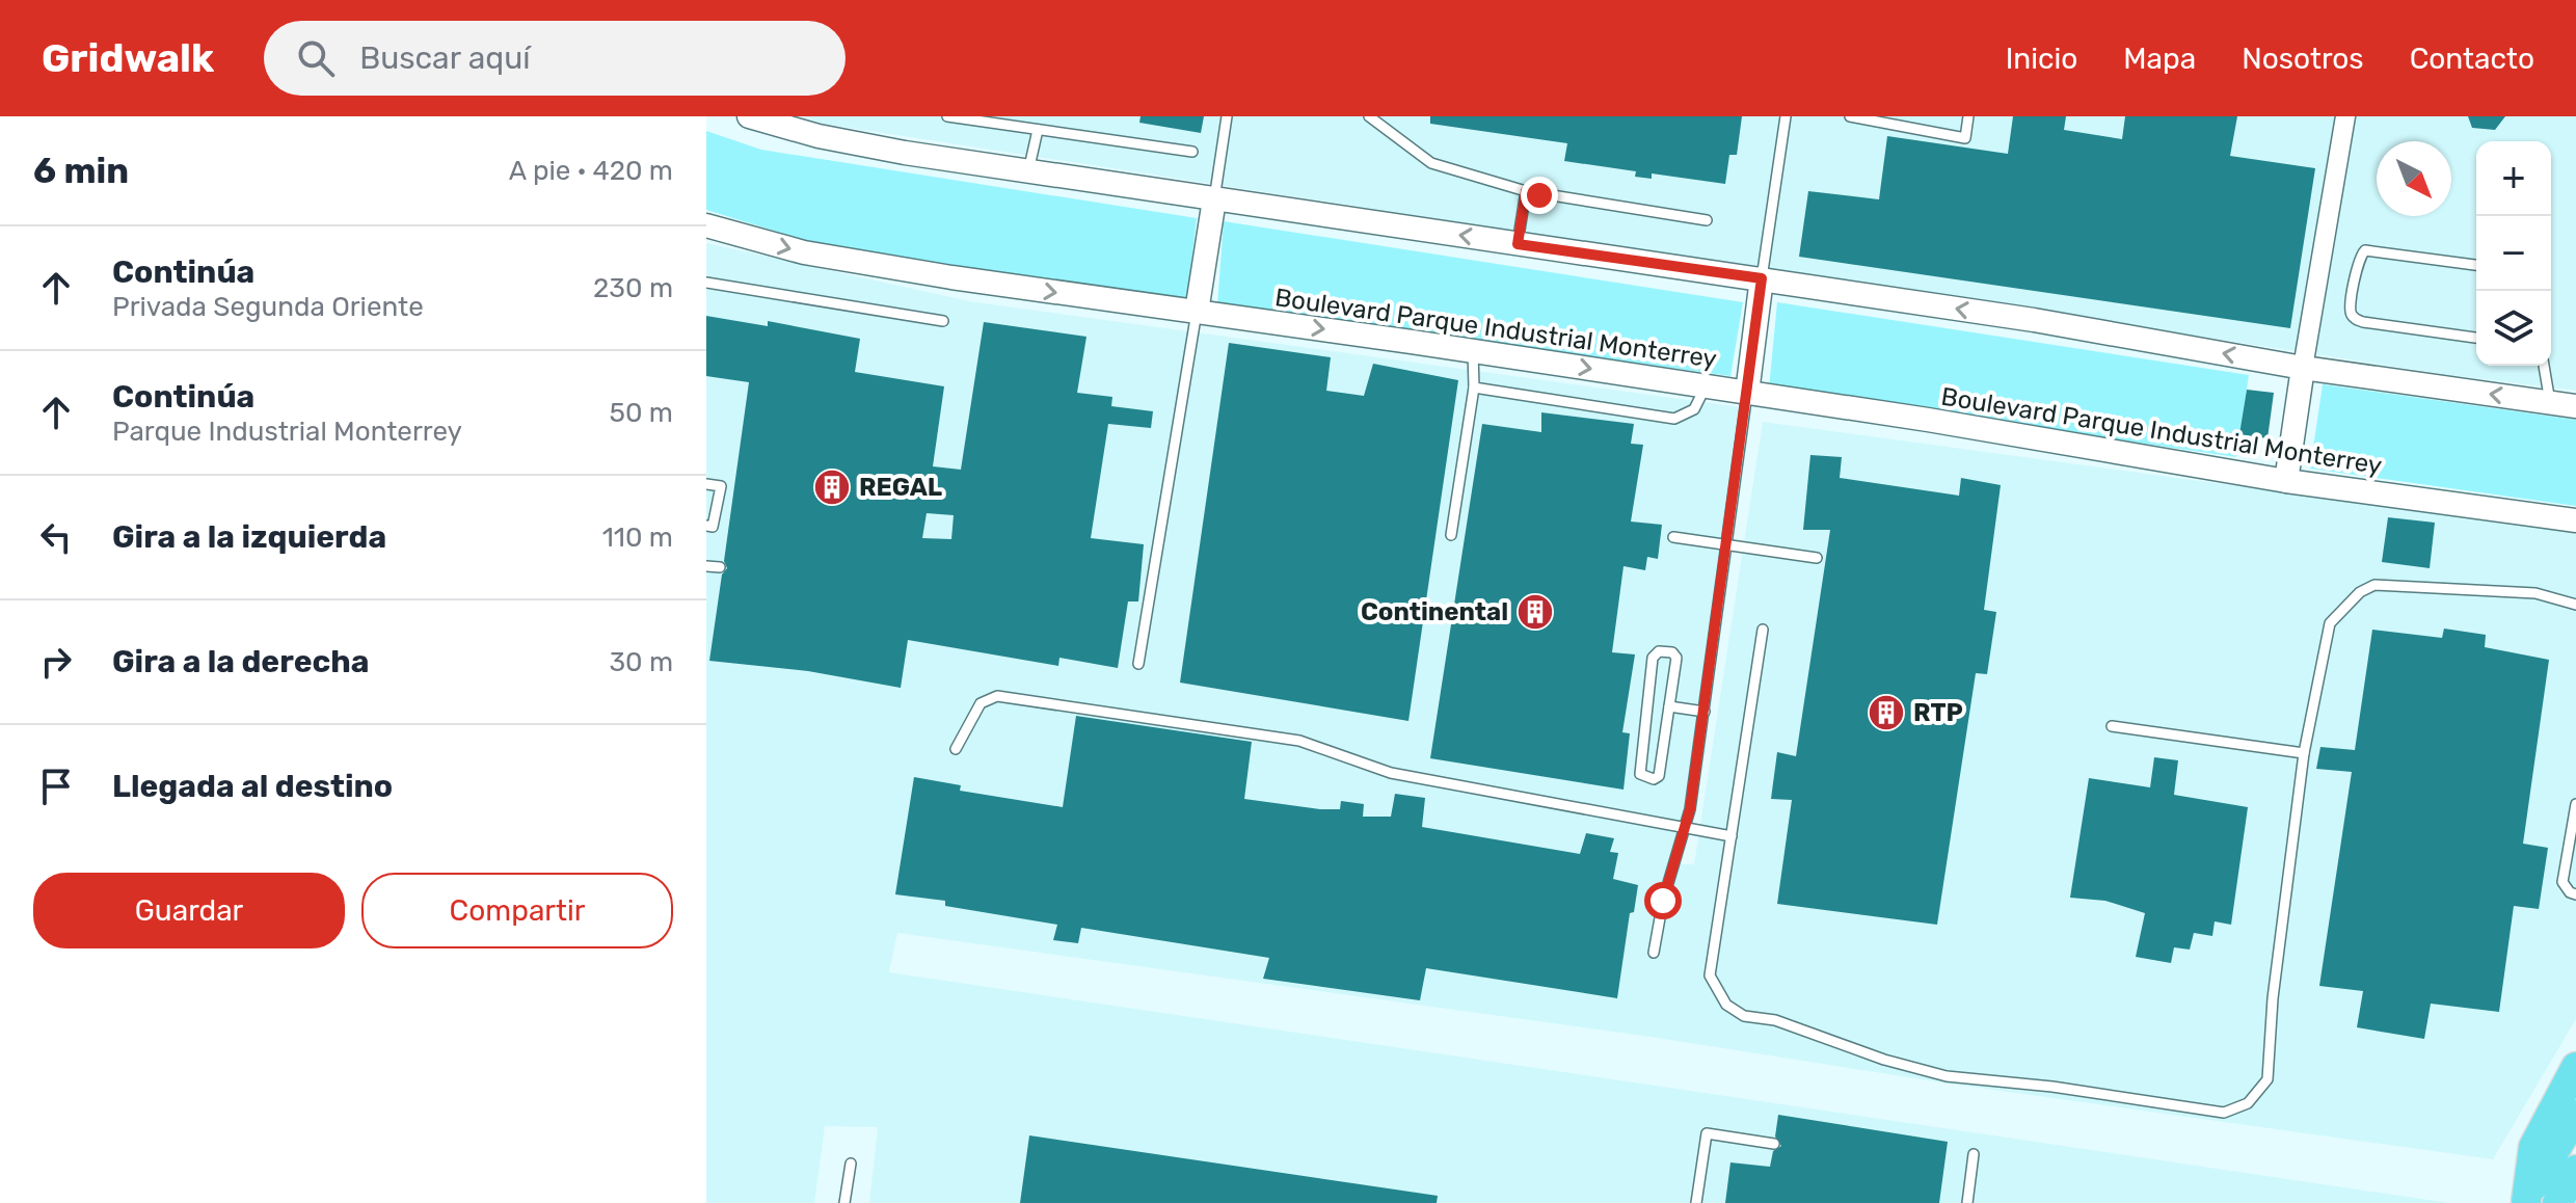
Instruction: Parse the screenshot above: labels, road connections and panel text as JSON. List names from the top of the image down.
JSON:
{
  "streets": {
    "street": ["Boulevard Parque Industrial Monterrey"]
  },
  "places": {
    "building": ["REGAL", "Continental", "RTP"]
  },
  "north": "bottom right",
  "page": {
    "header": "Gridwalk",
    "search": "Buscar aquí",
    "nav": [
      "Inicio",
      "Mapa",
      "Nosotros",
      "Contacto"
    ],
    "heading": ["6 min", "A pie · 420 m"],
    "map_buttons": ["+", "−"],
    "list": [
      ["Continúa", "Privada Segunda Oriente", "230 m"],
      ["Continúa", "Parque Industrial Monterrey", "50 m"],
      ["Gira a la izquierda", "110 m"],
      ["Gira a la derecha", "30 m"],
      "Llegada al destino"
    ],
    "buttons": ["Guardar", "Compartir"]
  }
}
